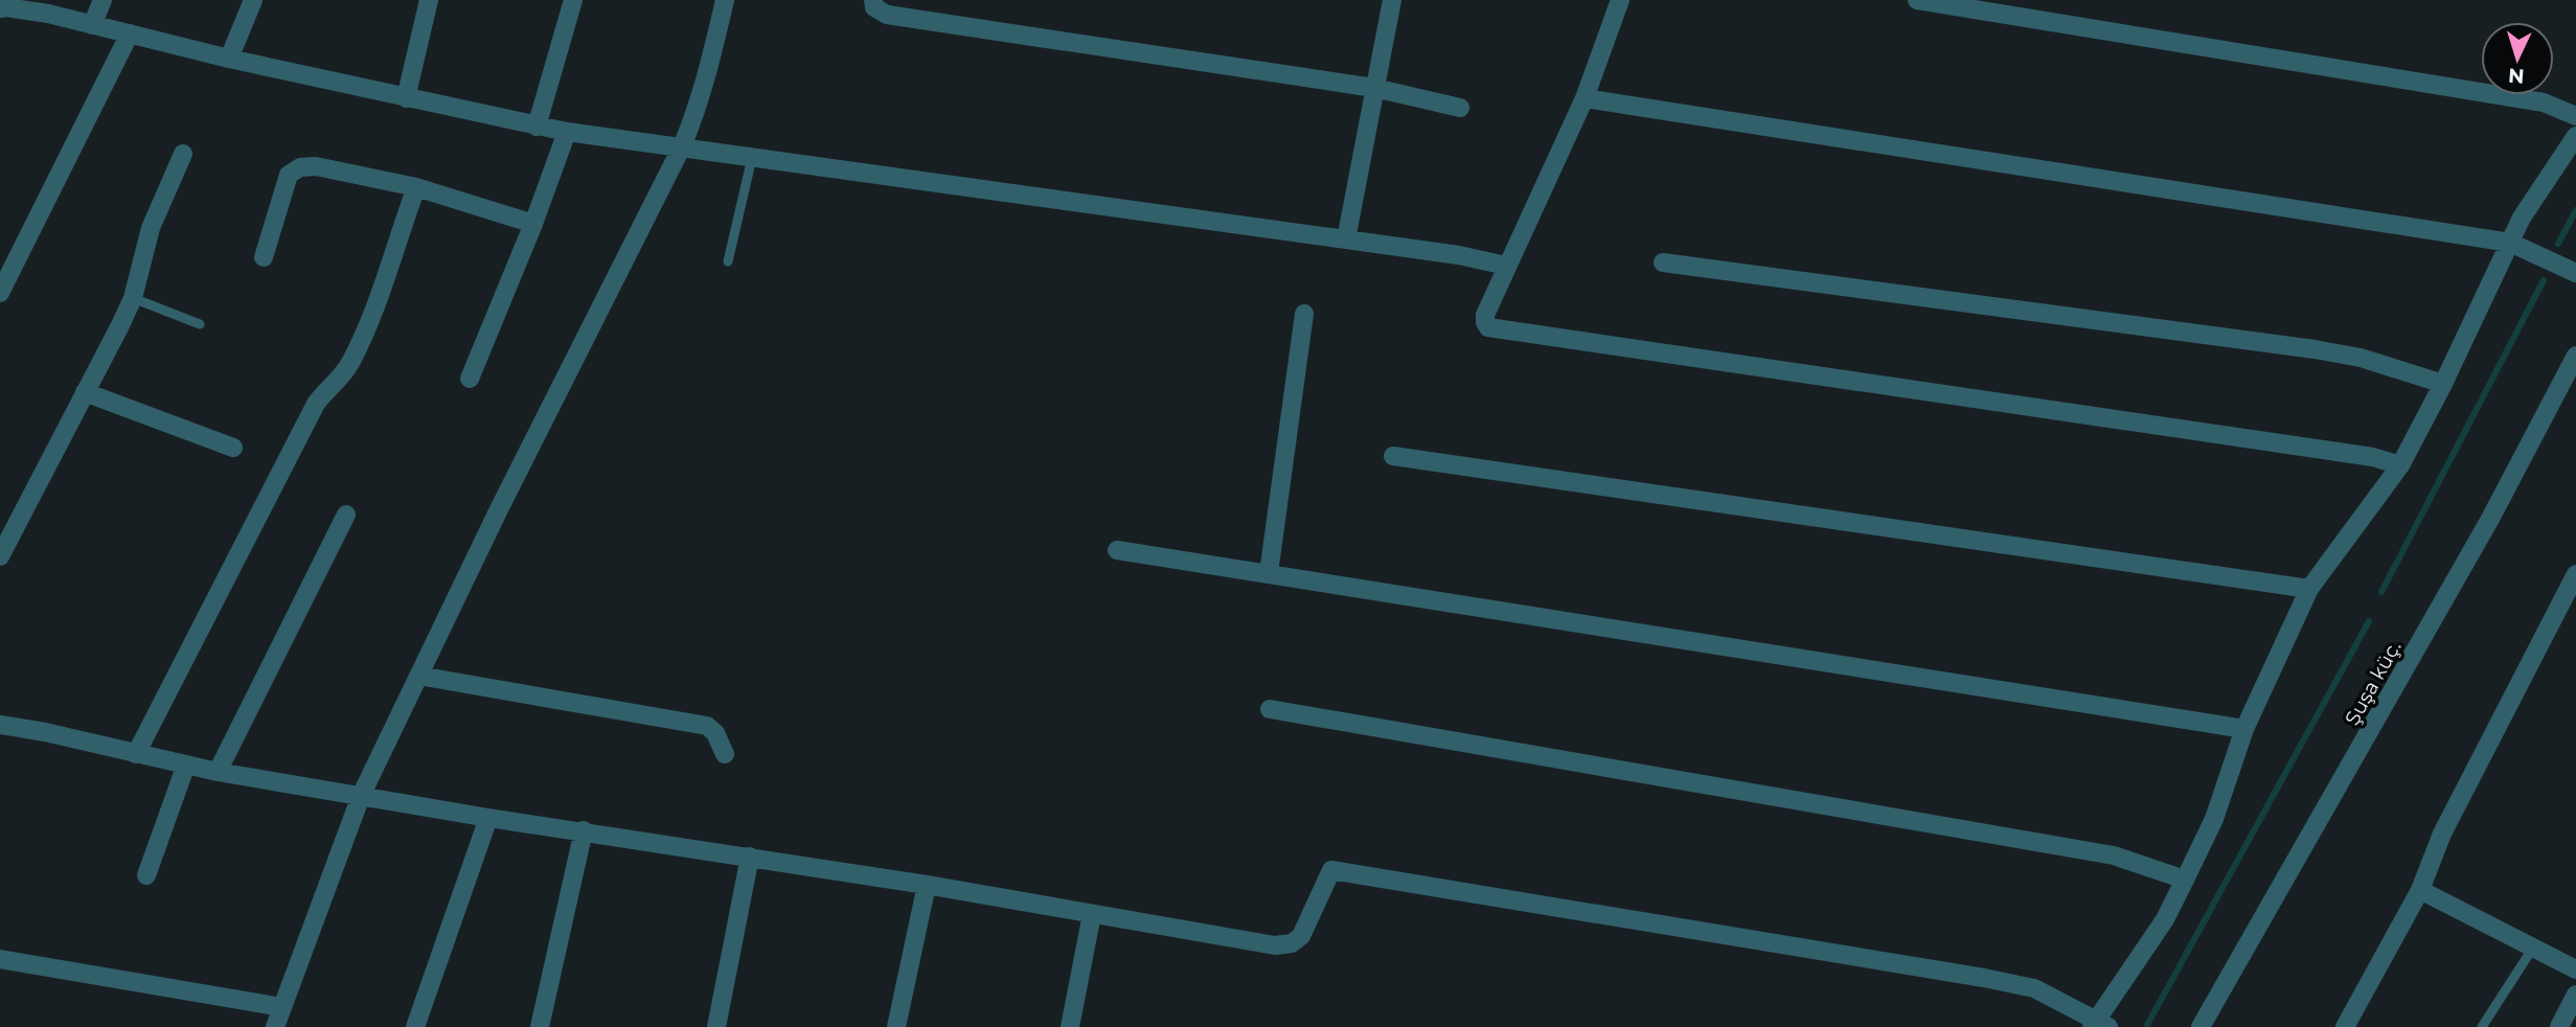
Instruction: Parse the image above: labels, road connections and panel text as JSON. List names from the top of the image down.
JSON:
{
  "streets": {
    "street": ["Şuşa küç."]
  },
  "north": "bottom"
}
